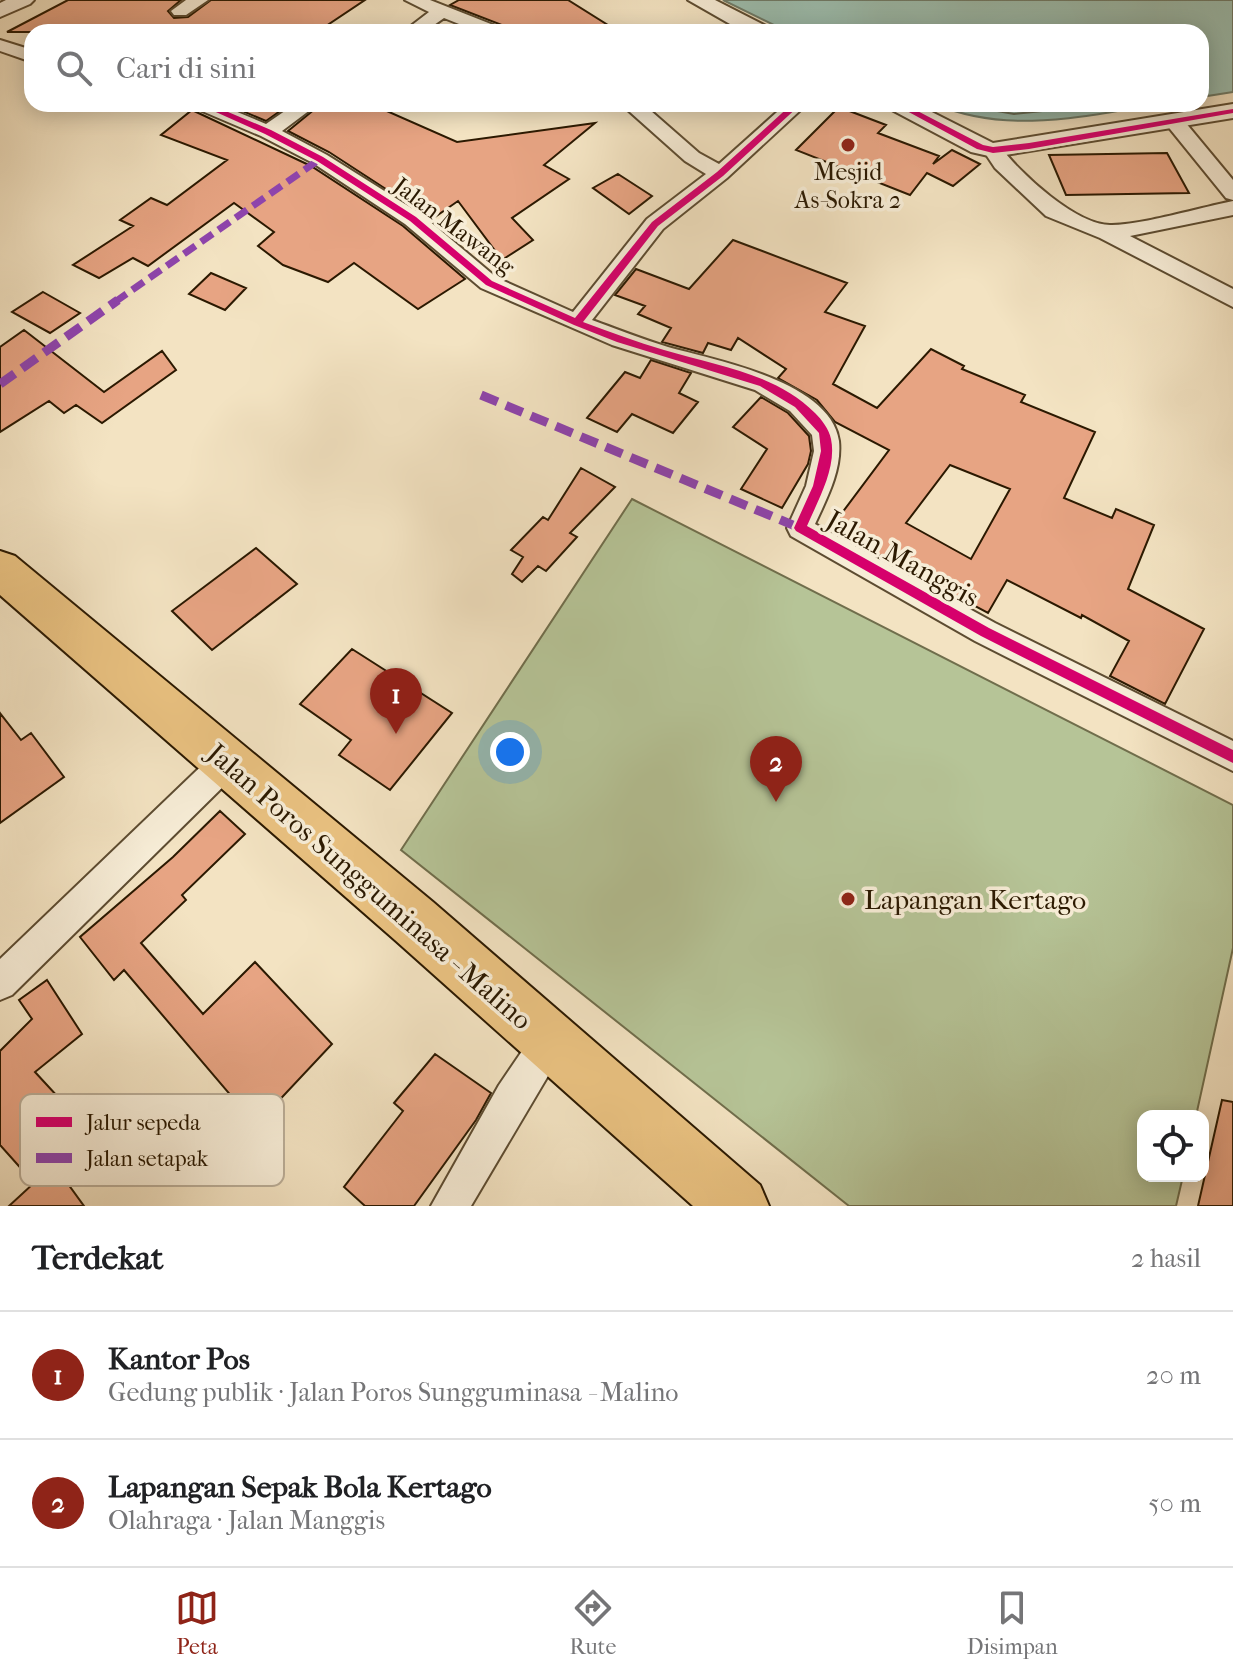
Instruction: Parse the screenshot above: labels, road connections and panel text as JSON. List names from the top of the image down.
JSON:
{
  "streets": {
    "main road": ["Jalan Poros Sungguminasa - Malino"],
    "street": ["Jalan Mawang", "Jalan Manggis"]
  },
  "crossings": [
    ["Jalan Mawang", "Jalan Manggis"]
  ],
  "places": ["Mesjid As-Sokra 2", "Lapangan Kertago"],
  "legend": ["Jalur sepeda", "Jalan setapak"],
  "page": {
    "search": "Cari di sini",
    "pins": ["1", "2"],
    "heading": ["Terdekat", "2 hasil"],
    "list": [
      {
        "mark": "1",
        "name": "Kantor Pos",
        "note": "Gedung publik · Jalan Poros Sungguminasa - Malino",
        "value": "20 m"
      },
      {
        "mark": "2",
        "name": "Lapangan Sepak Bola Kertago",
        "note": "Olahraga · Jalan Manggis",
        "value": "50 m"
      }
    ],
    "nav": ["Peta", "Rute", "Disimpan"]
  }
}
